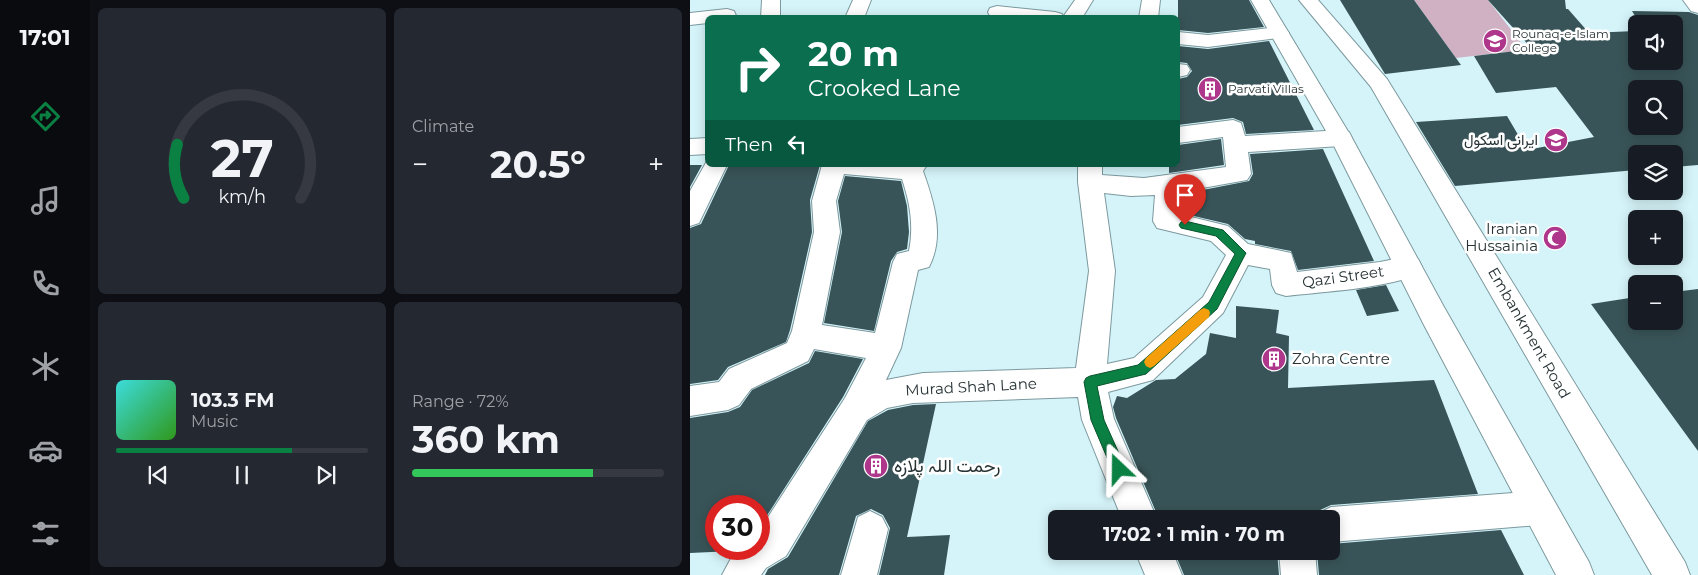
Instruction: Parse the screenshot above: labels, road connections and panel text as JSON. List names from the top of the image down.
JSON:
{
  "streets": {
    "street": ["Qazi Street", "Embankment Road", "Murad Shah Lane"]
  },
  "crossings": [
    ["Qazi Street", "Murad Shah Lane"]
  ],
  "places": {
    "school or university": ["Rounaq-e-Islam College", "ایرانی اسکول"],
    "building": ["Parvati Villas", "Zohra Centre", "رحمت اللہ پلازہ"],
    "mosque": ["Iranian Hussainia"]
  },
  "page": {
    "tabs": "17:01",
    "tile": [
      "Climate",
      ["Range · 72%", "360 km"]
    ],
    "map_buttons": ["+", "−"],
    "turn": ["20 m", "Crooked Lane"],
    "then": "Then",
    "heat": ["−", "20.5°", "+"],
    "song": ["103.3 FM", "Music"],
    "limit": "30",
    "trip": "17:02 · 1 min · 70 m",
    "gauge": ["27", "km/h"]
  }
}
